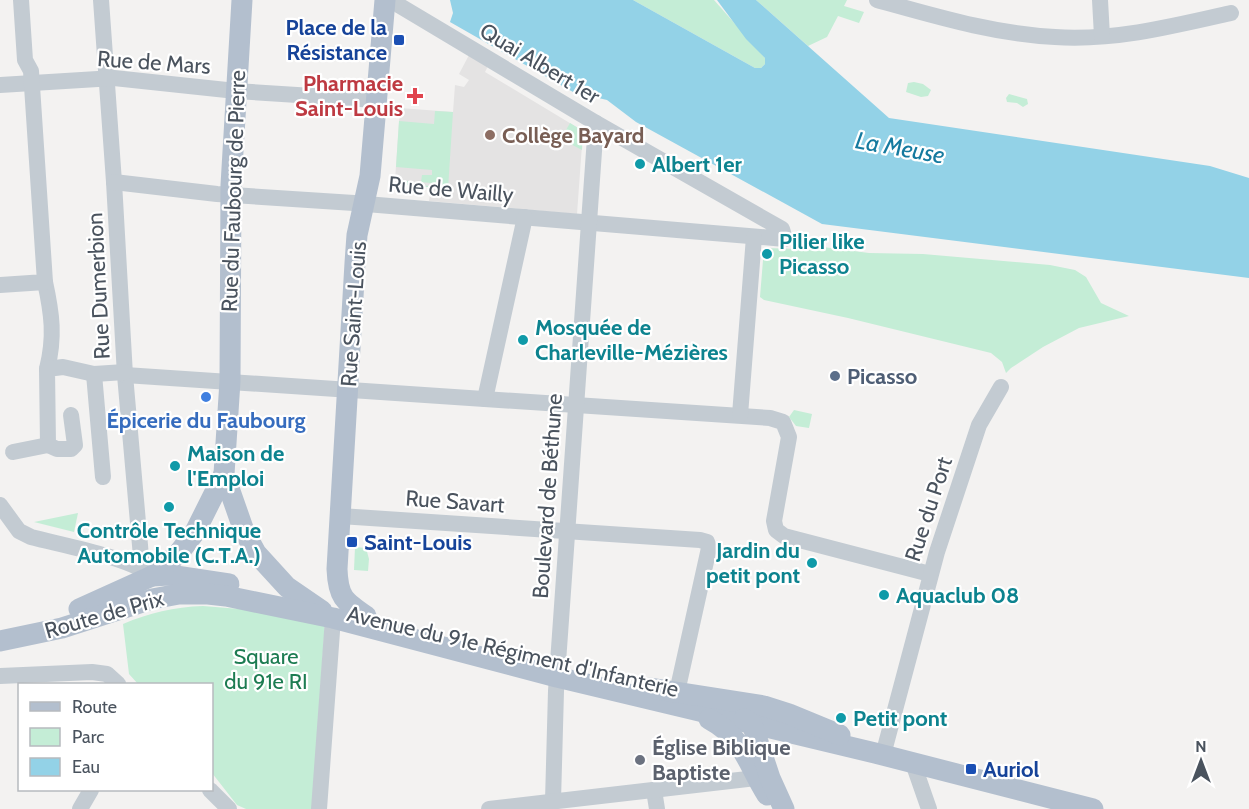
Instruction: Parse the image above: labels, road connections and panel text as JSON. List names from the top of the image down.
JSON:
{
  "streets": {
    "main road": [
      "Rue du Faubourg de Pierre",
      "Rue Saint-Louis",
      "Route de Prix",
      "Avenue du 91e Régiment d'Infanterie"
    ],
    "street": [
      "Rue de Mars",
      "Quai Albert 1er",
      "Rue de Wailly",
      "Rue Dumerbion",
      "Boulevard de Béthune",
      "Rue Savart",
      "Rue du Port"
    ]
  },
  "crossings": [
    ["Rue de Mars", "Rue du Faubourg de Pierre"],
    ["Rue de Mars", "Rue Dumerbion"],
    ["Rue de Mars", "Rue Saint-Louis"],
    ["Quai Albert 1er", "Rue de Wailly"],
    ["Quai Albert 1er", "Boulevard de Béthune"],
    ["Rue de Wailly", "Rue du Faubourg de Pierre"],
    ["Rue de Wailly", "Rue Dumerbion"],
    ["Rue de Wailly", "Rue Saint-Louis"],
    ["Rue de Wailly", "Boulevard de Béthune"],
    ["Rue du Faubourg de Pierre", "Avenue du 91e Régiment d'Infanterie"],
    ["Rue Dumerbion", "Route de Prix"],
    ["Rue Saint-Louis", "Rue Savart"],
    ["Rue Saint-Louis", "Avenue du 91e Régiment d'Infanterie"],
    ["Boulevard de Béthune", "Rue Savart"],
    ["Boulevard de Béthune", "Avenue du 91e Régiment d'Infanterie"],
    ["Rue Savart", "Avenue du 91e Régiment d'Infanterie"],
    ["Rue du Port", "Avenue du 91e Régiment d'Infanterie"],
    ["Route de Prix", "Avenue du 91e Régiment d'Infanterie"]
  ],
  "water": ["La Meuse"],
  "parks": ["Square du 91e RI"],
  "places": {
    "transit": ["Place de la Résistance", "Saint-Louis", "Auriol"],
    "health": ["Pharmacie Saint-Louis"],
    "other": [
      "Collège Bayard",
      "Albert 1er",
      "Pilier like Picasso",
      "Mosquée de Charleville-Mézières",
      "Picasso",
      "Épicerie du Faubourg",
      "Maison de l'Emploi",
      "Contrôle Technique Automobile (C.T.A.)",
      "Jardin du petit pont",
      "Aquaclub 08",
      "Petit pont",
      "Église Biblique Baptiste"
    ]
  },
  "legend": ["Route", "Parc", "Eau"],
  "north": "top"
}
